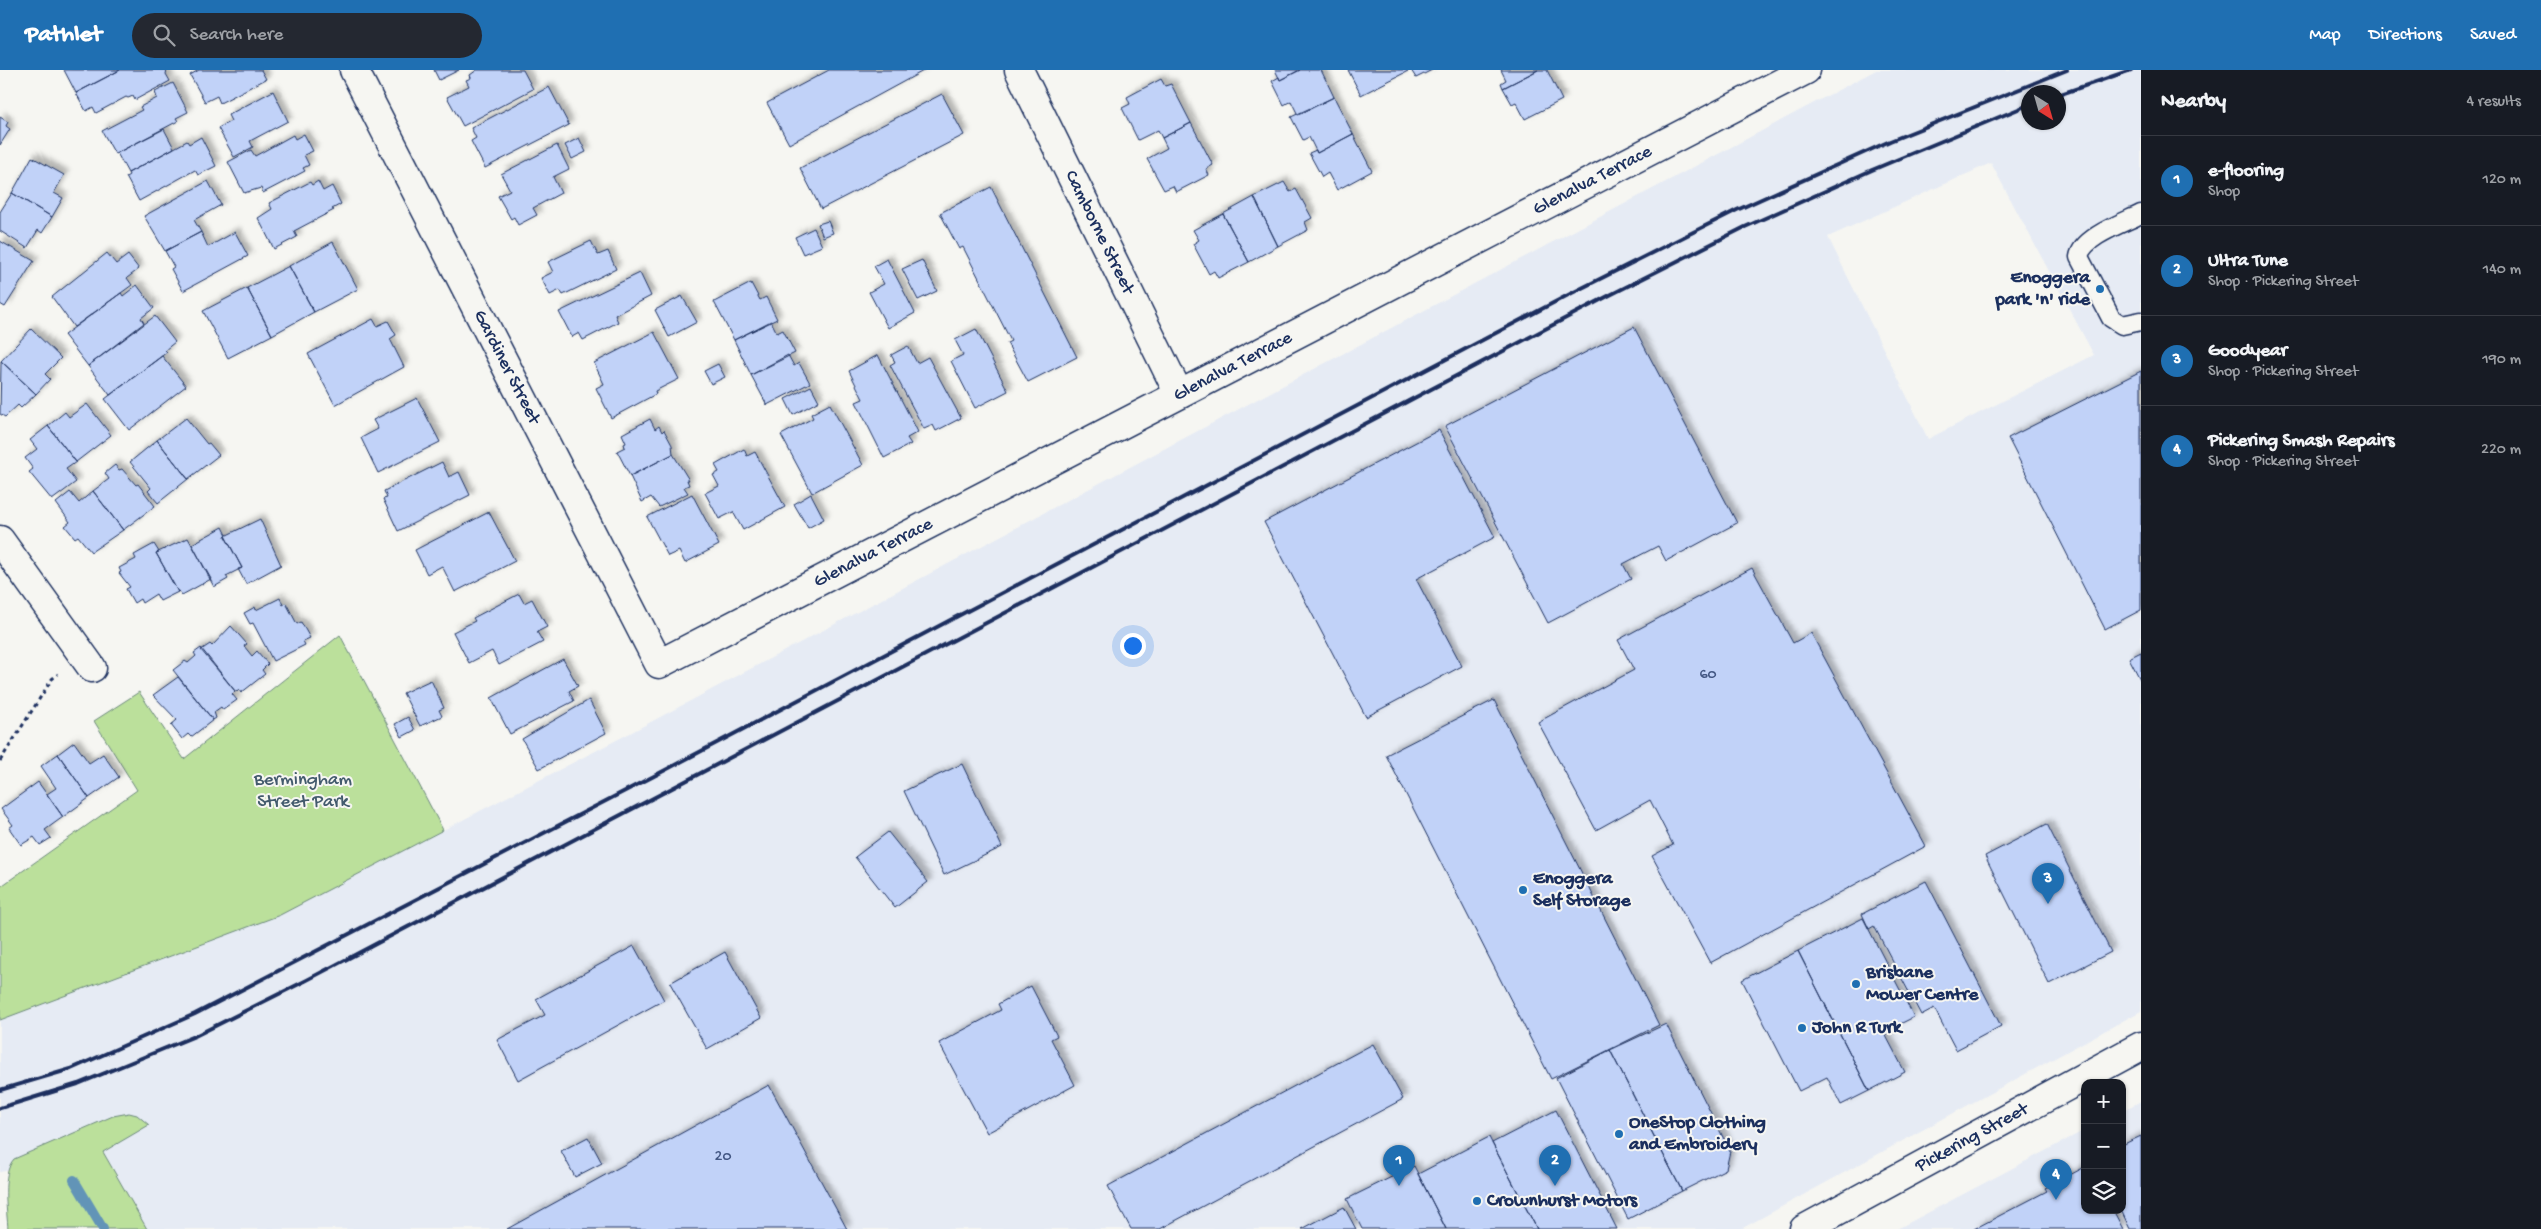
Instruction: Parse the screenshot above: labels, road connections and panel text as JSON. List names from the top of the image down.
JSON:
{
  "streets": {
    "street": [
      "Glenalva Terrace",
      "Camborne Street",
      "Gardiner Street",
      "Pickering Street"
    ]
  },
  "crossings": [
    ["Glenalva Terrace", "Camborne Street"],
    ["Glenalva Terrace", "Gardiner Street"]
  ],
  "parks": ["Bermingham Street Park"],
  "places": [
    "Enoggera park 'n' ride",
    "Enoggera Self Storage",
    "Brisbane Mower Centre",
    "John R Turk",
    "OneStop Clothing and Embroidery",
    "Crownhurst Motors"
  ],
  "house_numbers": ["60", "20"],
  "north": "bottom right",
  "page": {
    "header": "Pathlet",
    "search": "Search here",
    "nav": ["Map", "Directions", "Saved"],
    "heading": ["Nearby", "4 results"],
    "list": [
      {
        "mark": "1",
        "name": "e-flooring",
        "note": "Shop",
        "value": "120 m"
      },
      {
        "mark": "2",
        "name": "Ultra Tune",
        "note": "Shop · Pickering Street",
        "value": "140 m"
      },
      {
        "mark": "3",
        "name": "Goodyear",
        "note": "Shop · Pickering Street",
        "value": "190 m"
      },
      {
        "mark": "4",
        "name": "Pickering Smash Repairs",
        "note": "Shop · Pickering Street",
        "value": "220 m"
      }
    ],
    "pins": [
      "3",
      "1",
      "2",
      "4"
    ],
    "map_buttons": ["+", "−"]
  }
}
